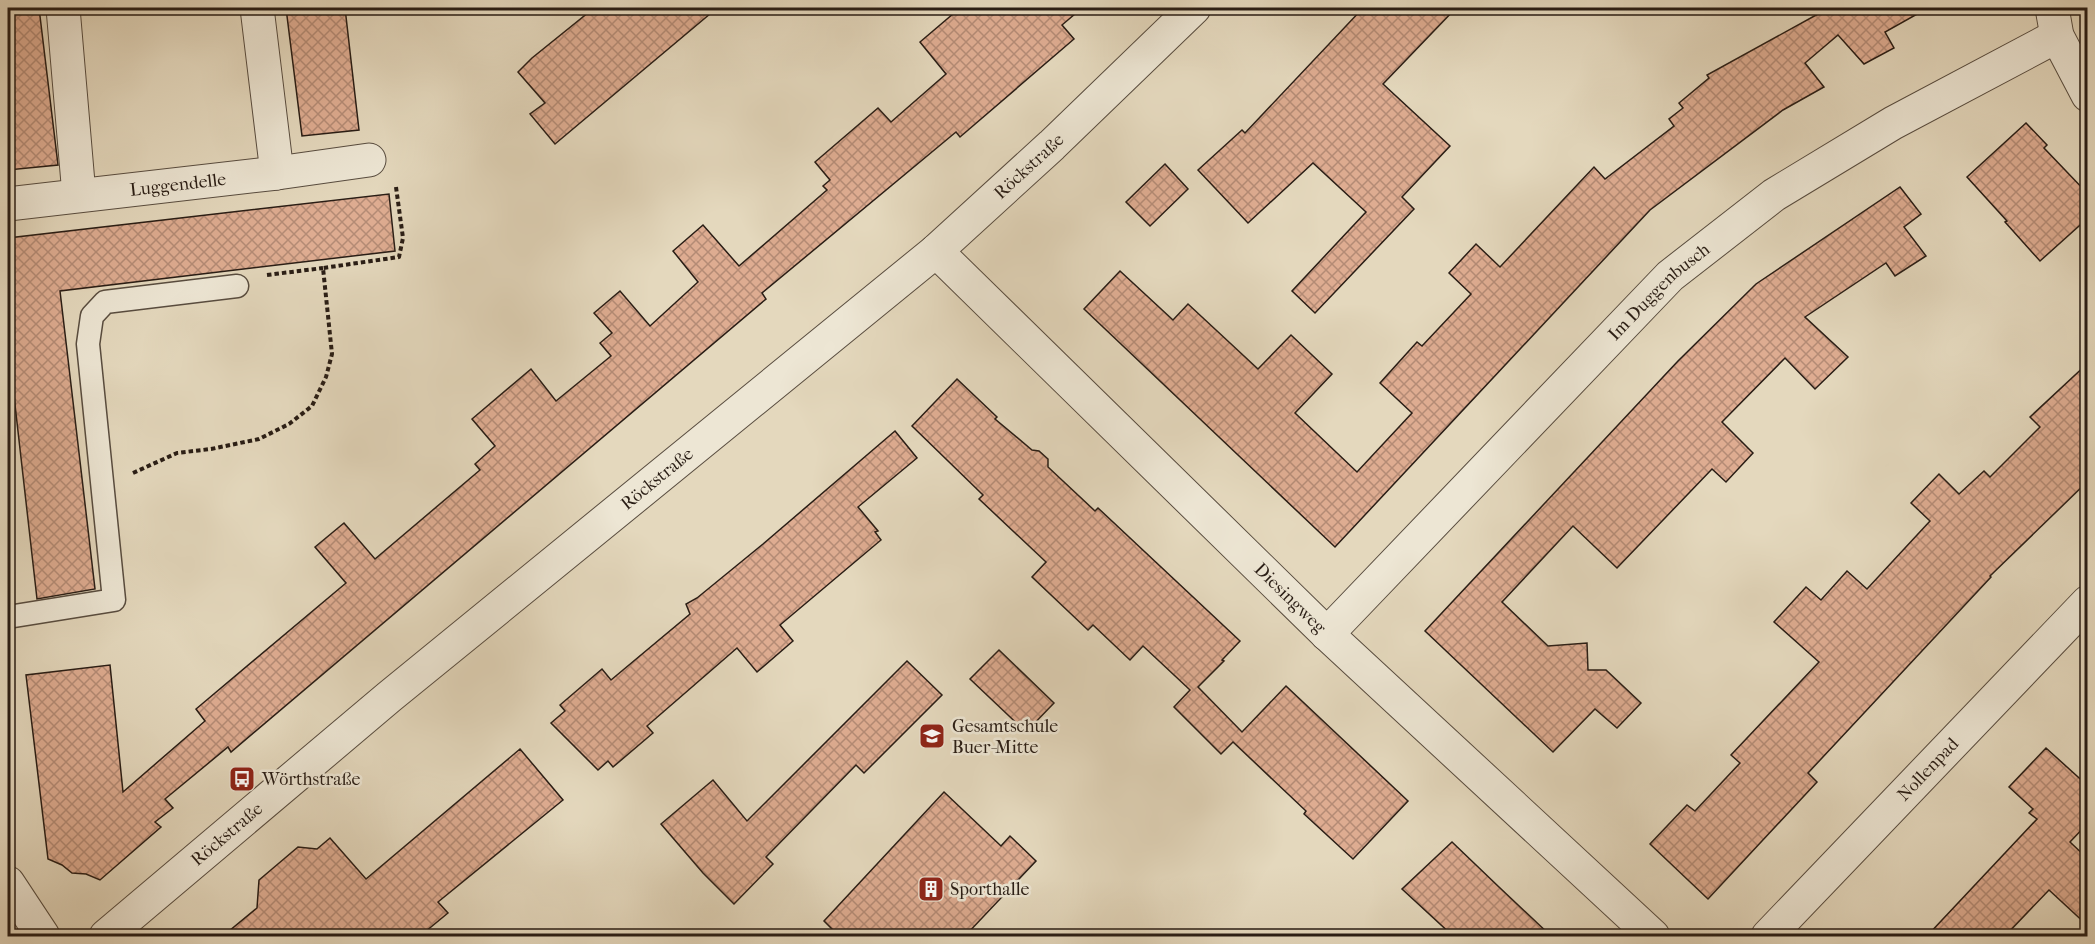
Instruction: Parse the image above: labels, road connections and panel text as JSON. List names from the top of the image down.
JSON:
{
  "streets": {
    "street": [
      "Röckstraße",
      "Luggendelle",
      "Im Duggenbusch",
      "Diesingweg",
      "Nollenpad"
    ]
  },
  "crossings": [
    ["Röckstraße", "Diesingweg"],
    ["Im Duggenbusch", "Diesingweg"]
  ],
  "places": {
    "school or university": ["Gesamtschule Buer-Mitte"],
    "bus stop": ["Wörthstraße"],
    "building": ["Sporthalle"]
  }
}
